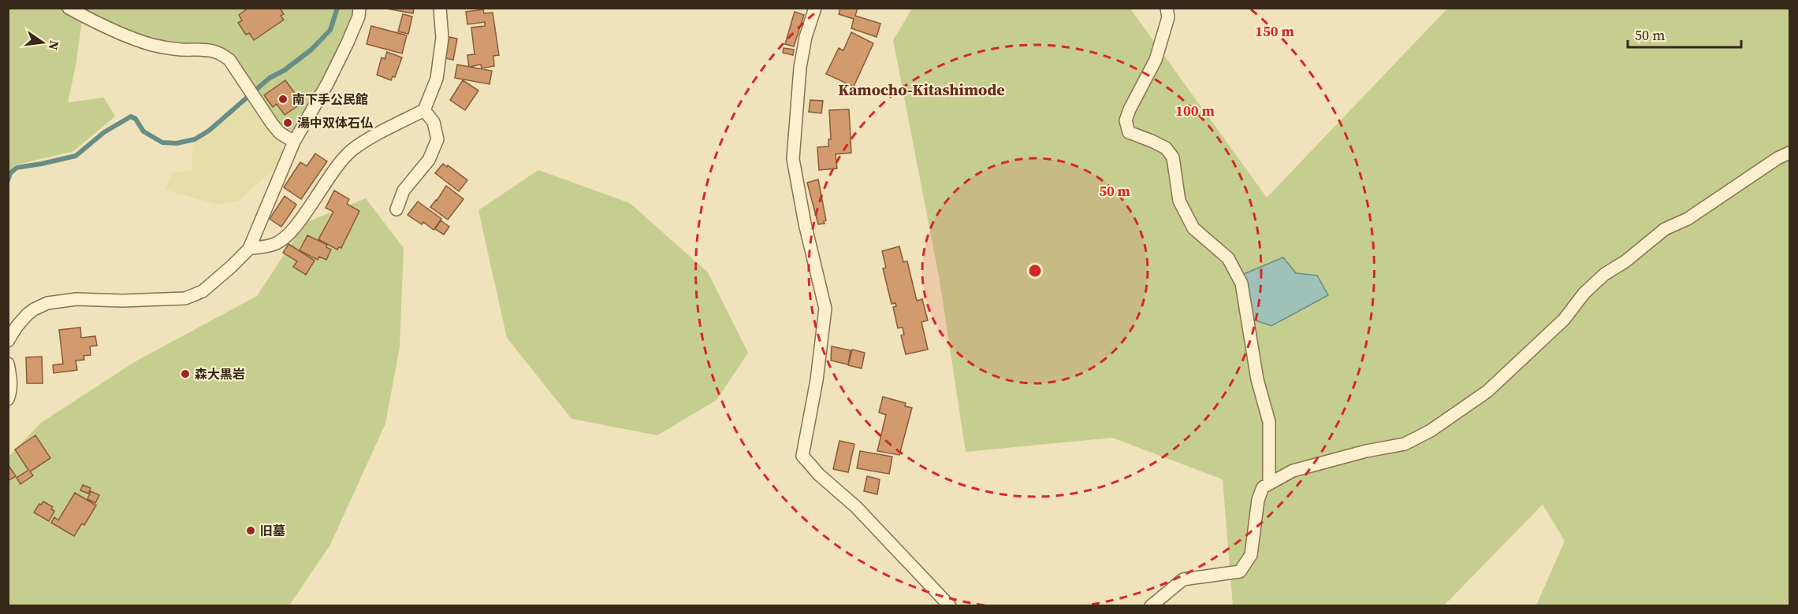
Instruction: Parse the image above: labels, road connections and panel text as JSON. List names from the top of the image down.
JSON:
{
  "districts": ["Kamocho-Kitashimode"],
  "places": [
    "南下手公民館",
    "湯中双体石仏",
    "森大黒岩",
    "旧墓"
  ],
  "scale_bar": "50 m",
  "north": "right",
  "rings": ["150 m", "100 m", "50 m"]
}
